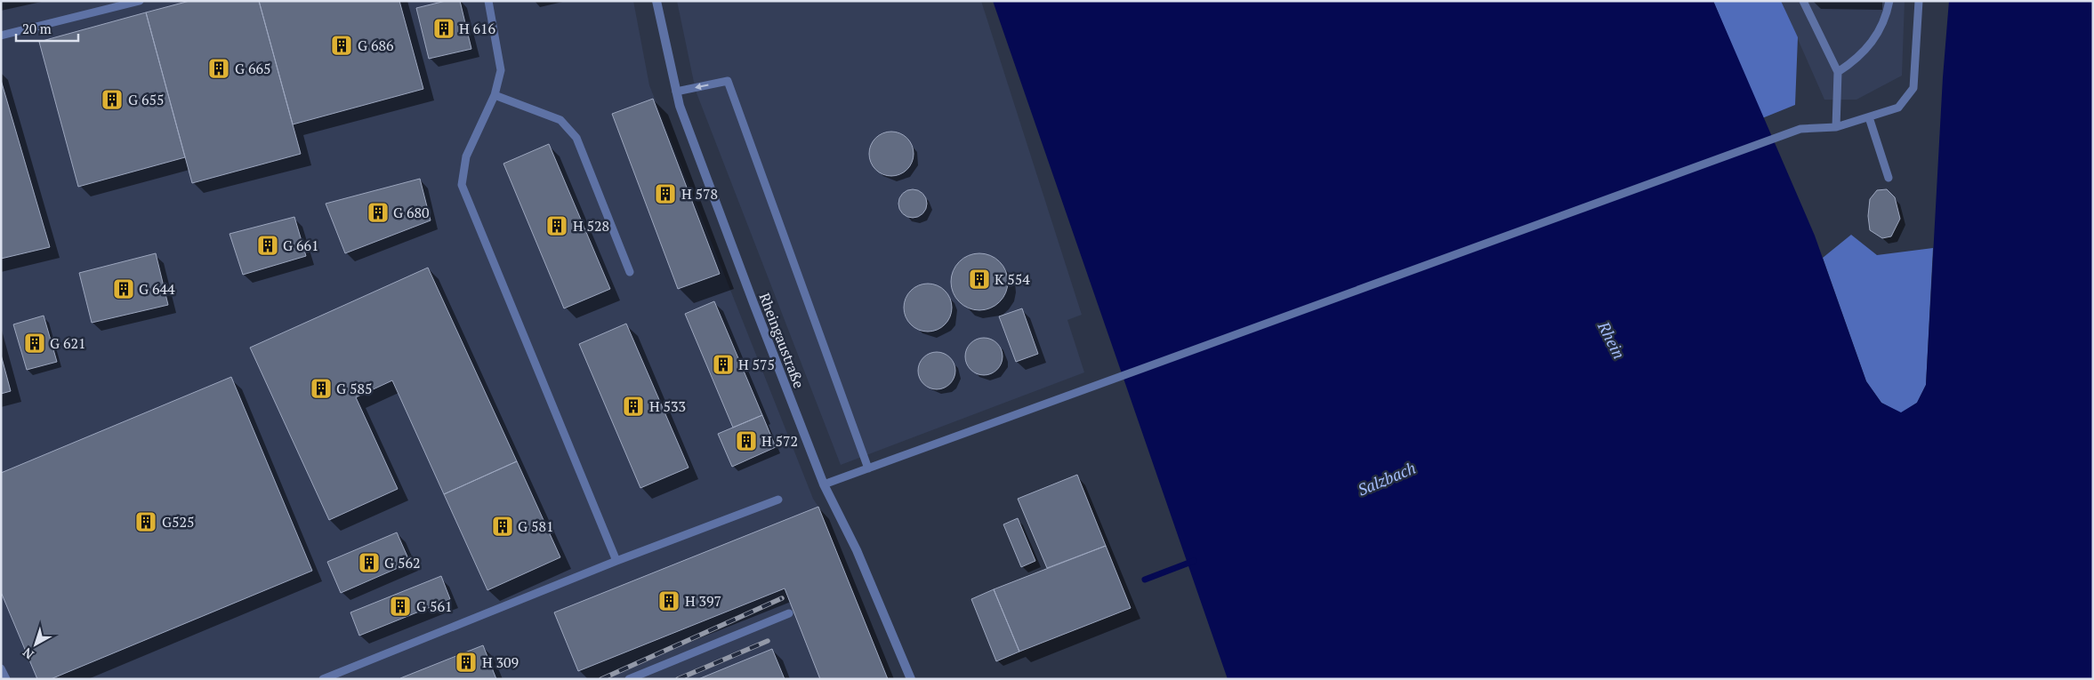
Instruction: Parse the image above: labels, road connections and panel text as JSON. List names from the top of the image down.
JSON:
{
  "streets": {
    "street": ["Rheingaustraße"]
  },
  "water": ["Rhein", "Salzbach"],
  "places": {
    "building": [
      "H 616",
      "G 686",
      "G 665",
      "G 655",
      "H 578",
      "G 680",
      "H 528",
      "G 661",
      "K 554",
      "G 644",
      "G 621",
      "H 575",
      "G 585",
      "H 533",
      "H 572",
      "G525",
      "G 581",
      "G 562",
      "H 397",
      "G 561",
      "H 309"
    ]
  },
  "scale_bar": "20 m",
  "north": "bottom left"
}
